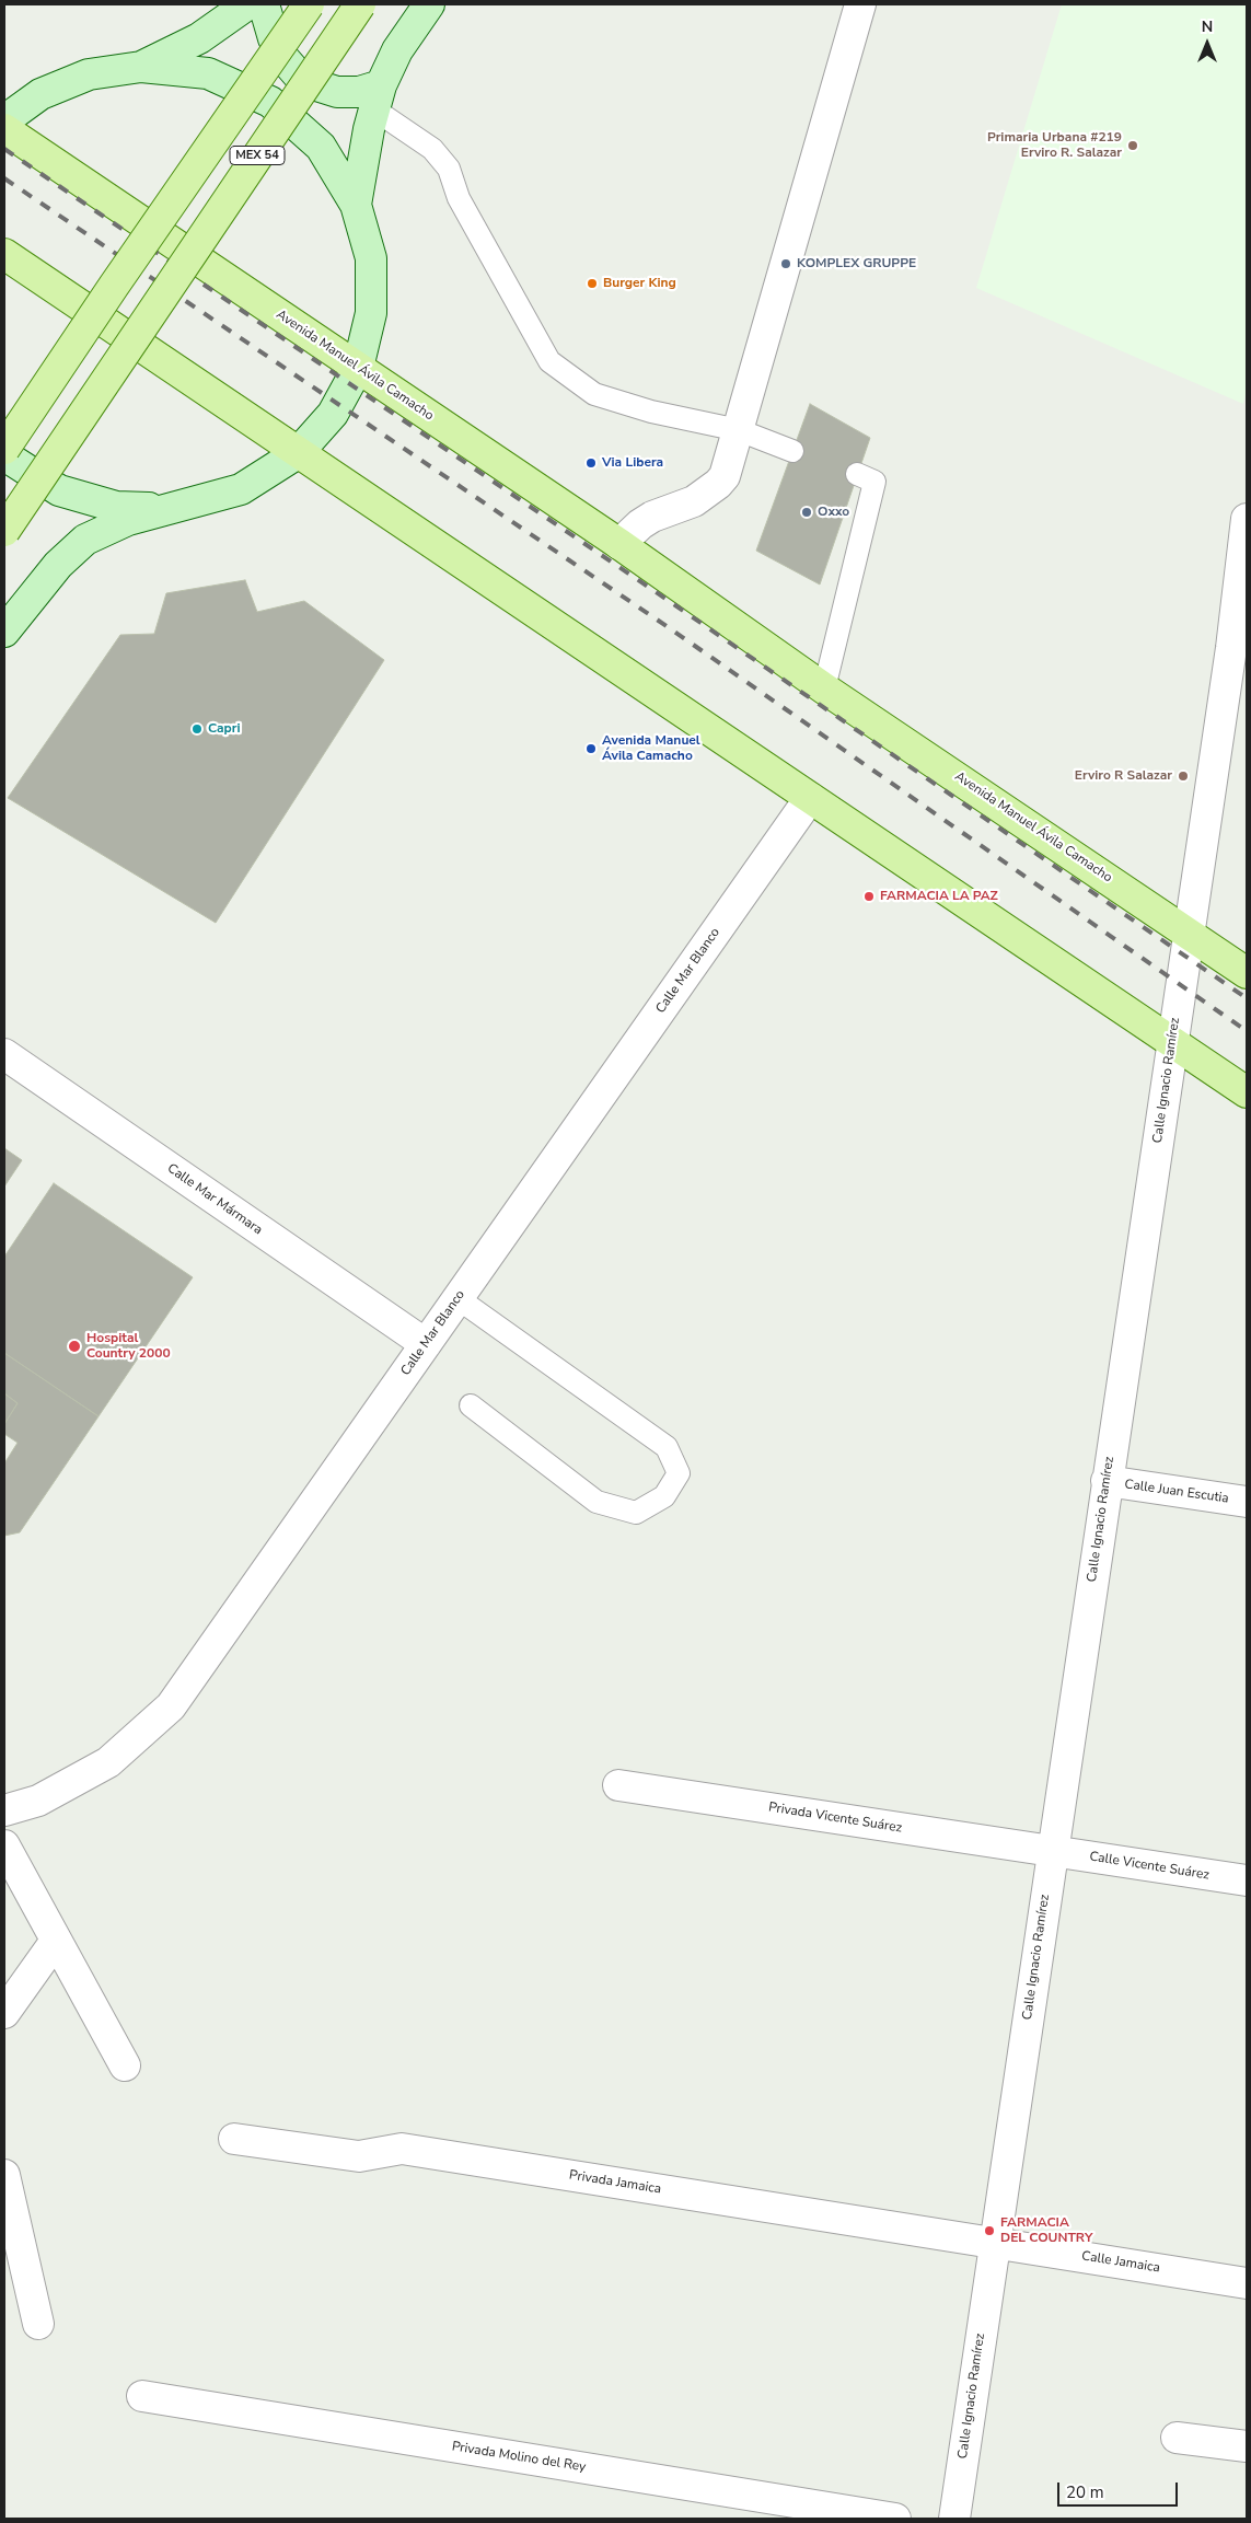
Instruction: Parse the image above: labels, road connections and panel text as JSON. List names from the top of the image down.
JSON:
{
  "streets": {
    "main road": ["MEX 54", "Avenida Manuel Ávila Camacho"],
    "street": [
      "Calle Mar Blanco",
      "Calle Ignacio Ramírez",
      "Calle Mar Mármara",
      "Calle Juan Escutia",
      "Privada Vicente Suárez",
      "Calle Vicente Suárez",
      "Privada Jamaica",
      "Calle Jamaica",
      "Privada Molino del Rey"
    ]
  },
  "crossings": [
    ["Avenida Manuel Ávila Camacho", "Calle Ignacio Ramírez"],
    ["Calle Mar Blanco", "Calle Mar Mármara"],
    ["Calle Ignacio Ramírez", "Calle Juan Escutia"],
    ["Calle Ignacio Ramírez", "Privada Vicente Suárez"],
    ["Calle Ignacio Ramírez", "Calle Vicente Suárez"],
    ["Calle Ignacio Ramírez", "Privada Jamaica"],
    ["Calle Ignacio Ramírez", "Calle Jamaica"],
    ["Privada Vicente Suárez", "Calle Vicente Suárez"],
    ["Privada Jamaica", "Calle Jamaica"]
  ],
  "places": [
    "Primaria Urbana #219 Erviro R. Salazar",
    "KOMPLEX GRUPPE",
    "Burger King",
    "Via Libera",
    "Oxxo",
    "Capri",
    "Avenida Manuel Ávila Camacho",
    "Erviro R Salazar",
    "FARMACIA LA PAZ",
    "Hospital Country 2000",
    "FARMACIA DEL COUNTRY"
  ],
  "scale_bar": "20 m",
  "north": "top"
}
